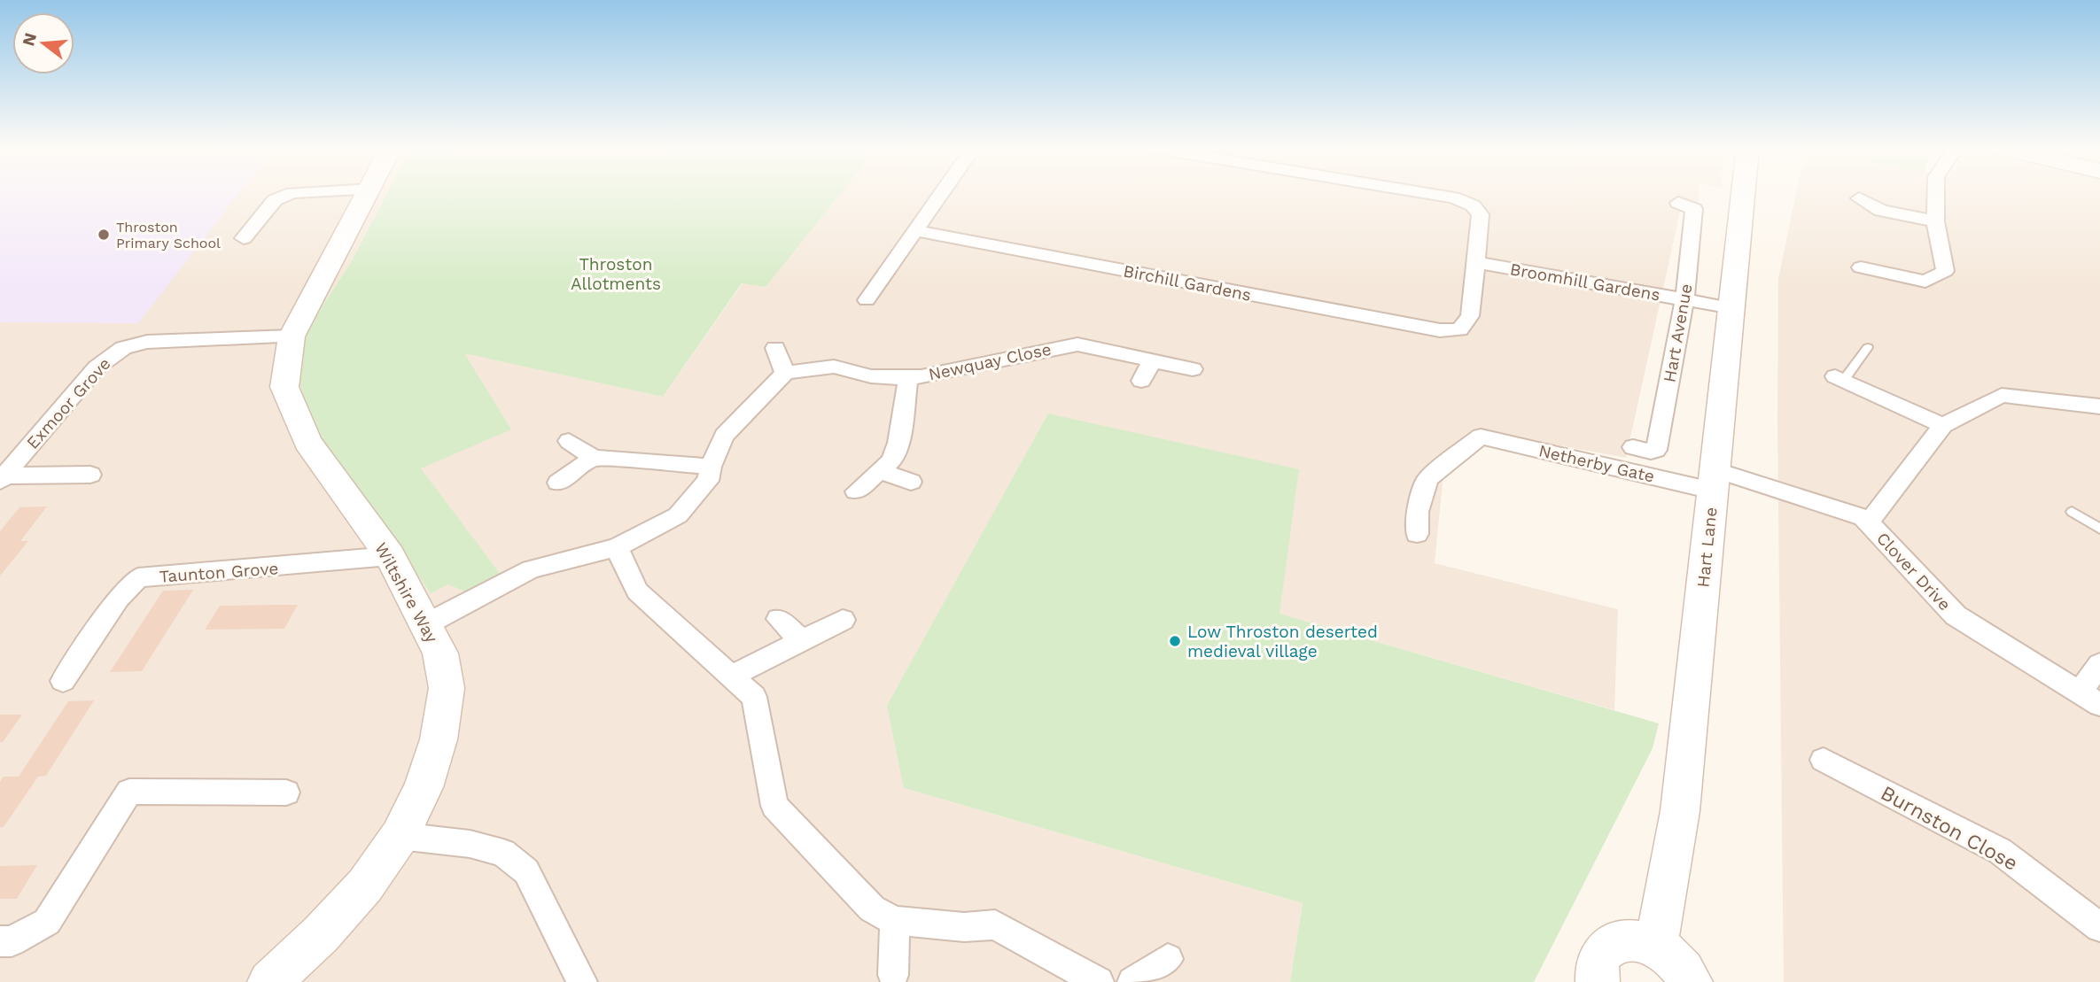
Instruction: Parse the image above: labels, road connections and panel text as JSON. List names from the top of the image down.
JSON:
{
  "streets": {
    "street": [
      "Broomhill Gardens",
      "Birchill Gardens",
      "Hart Avenue",
      "Newquay Close",
      "Exmoor Grove",
      "Netherby Gate",
      "Hart Lane",
      "Clover Drive",
      "Taunton Grove",
      "Wiltshire Way",
      "Burnston Close"
    ]
  },
  "crossings": [
    ["Broomhill Gardens", "Birchill Gardens"],
    ["Broomhill Gardens", "Hart Avenue"],
    ["Broomhill Gardens", "Hart Lane"],
    ["Exmoor Grove", "Wiltshire Way"],
    ["Netherby Gate", "Hart Lane"],
    ["Netherby Gate", "Clover Drive"],
    ["Hart Lane", "Clover Drive"],
    ["Taunton Grove", "Wiltshire Way"]
  ],
  "parks": ["Throston Allotments"],
  "places": ["Throston Primary School", "Low Throston deserted medieval village"],
  "north": "left"
}
